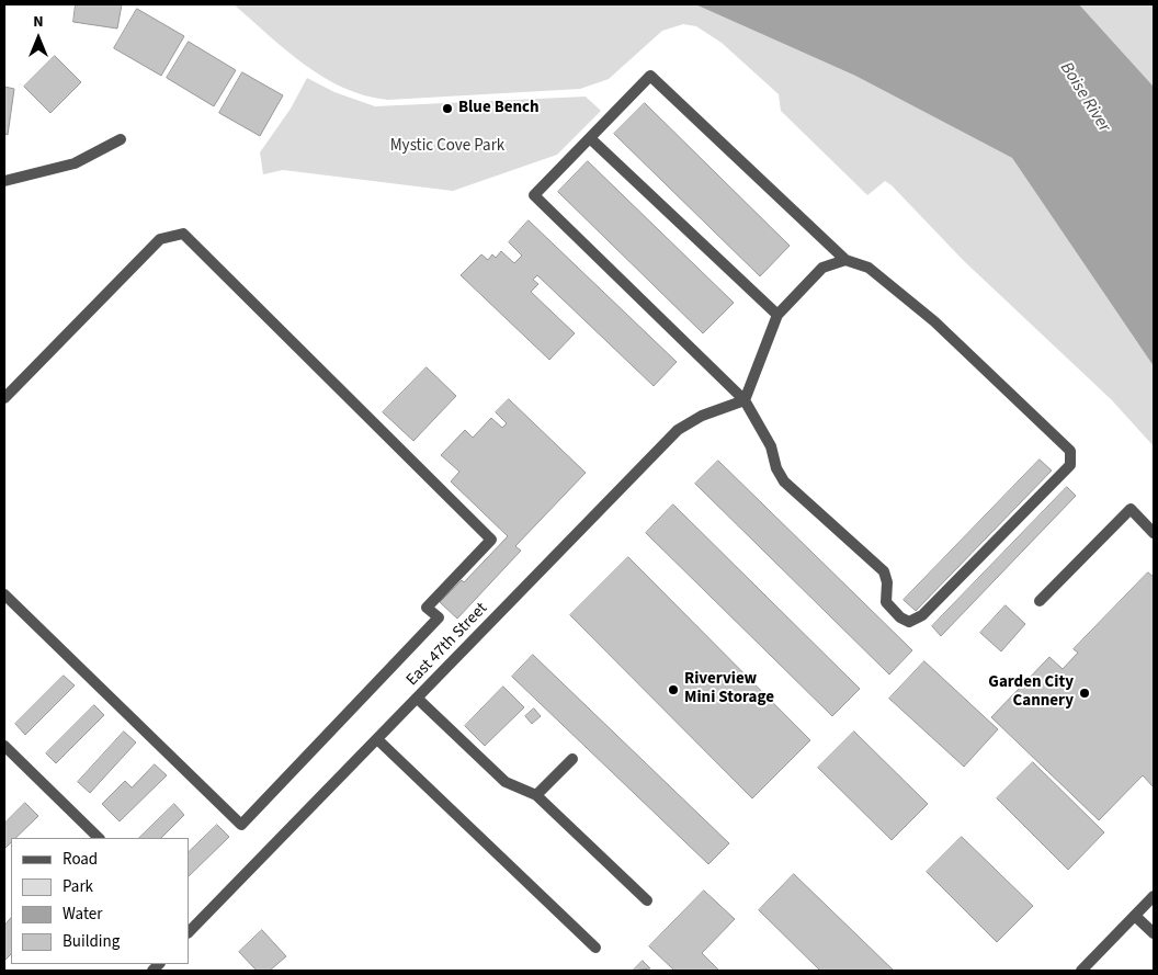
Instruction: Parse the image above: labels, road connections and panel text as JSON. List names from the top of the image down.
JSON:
{
  "streets": {
    "street": ["East 47th Street"]
  },
  "water": ["Boise River"],
  "parks": ["Mystic Cove Park"],
  "places": ["Blue Bench", "Riverview Mini Storage", "Garden City Cannery"],
  "legend": [
    "Road",
    "Park",
    "Water",
    "Building"
  ],
  "north": "top"
}
